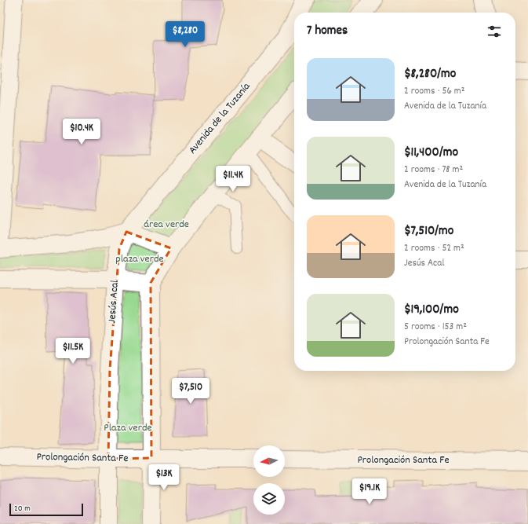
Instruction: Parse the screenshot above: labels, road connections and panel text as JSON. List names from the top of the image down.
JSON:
{
  "streets": {
    "street": ["Avenida de la Tuzanía", "Jesús Acal", "Prolongación Santa Fe"]
  },
  "crossings": [
    ["Avenida de la Tuzanía", "Jesús Acal"],
    ["Jesús Acal", "Prolongación Santa Fe"]
  ],
  "parks": ["área verde", "plaza verde", "Plaza verde"],
  "scale_bar": "20 m",
  "north": "left",
  "page": {
    "heading": "7 homes",
    "price": [
      "$8,280",
      "$10.4K",
      "$11.4K",
      "$11.5K",
      "$7,510",
      "$13K",
      "$19.1K"
    ],
    "list": [
      {
        "name": "$8,280/mo",
        "note": "2 rooms · 56 m² · Avenida de la Tuzanía"
      },
      {
        "name": "$11,400/mo",
        "note": "2 rooms · 78 m² · Avenida de la Tuzanía"
      },
      {
        "name": "$7,510/mo",
        "note": "2 rooms · 52 m² · Jesús Acal"
      },
      {
        "name": "$19,100/mo",
        "note": "5 rooms · 153 m² · Prolongación Santa Fe"
      }
    ],
    "scale": "20 m"
  }
}
